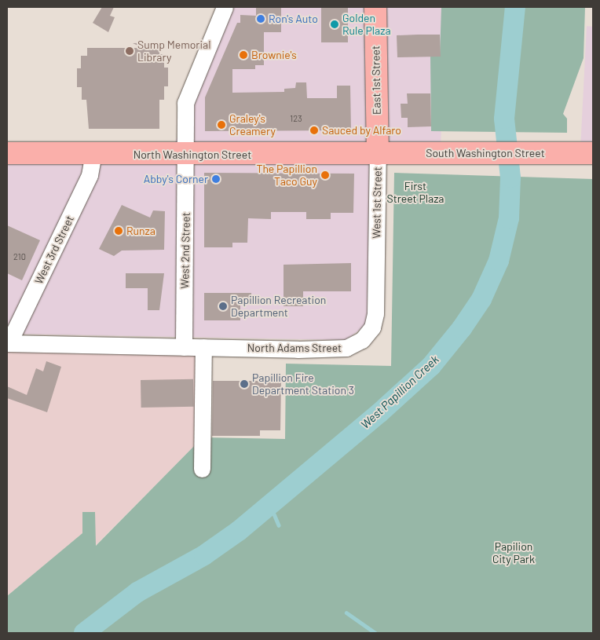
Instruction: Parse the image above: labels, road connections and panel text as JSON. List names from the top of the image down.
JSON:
{
  "streets": {
    "main road": ["East 1st Street", "South Washington Street", "North Washington Street"],
    "street": [
      "West 1st Street",
      "West 3rd Street",
      "West 2nd Street",
      "North Adams Street"
    ]
  },
  "crossings": [
    ["East 1st Street", "South Washington Street"],
    ["East 1st Street", "North Washington Street"],
    ["East 1st Street", "West 1st Street"],
    ["South Washington Street", "North Washington Street"],
    ["South Washington Street", "West 1st Street"],
    ["North Washington Street", "West 1st Street"],
    ["North Washington Street", "West 3rd Street"],
    ["North Washington Street", "West 2nd Street"],
    ["West 1st Street", "North Adams Street"],
    ["West 2nd Street", "North Adams Street"]
  ],
  "water": ["West Papillion Creek"],
  "parks": ["First Street Plaza", "Papilion City Park"],
  "places": [
    "Ron's Auto",
    "Golden Rule Plaza",
    "Sump Memorial Library",
    "Brownie's",
    "Graley's Creamery",
    "Sauced by Alfaro",
    "The Papillion Taco Guy",
    "Abby's Corner",
    "Runza",
    "Papillion Recreation Department",
    "Papillion Fire Department Station 3"
  ],
  "house_numbers": ["123", "210"]
}
